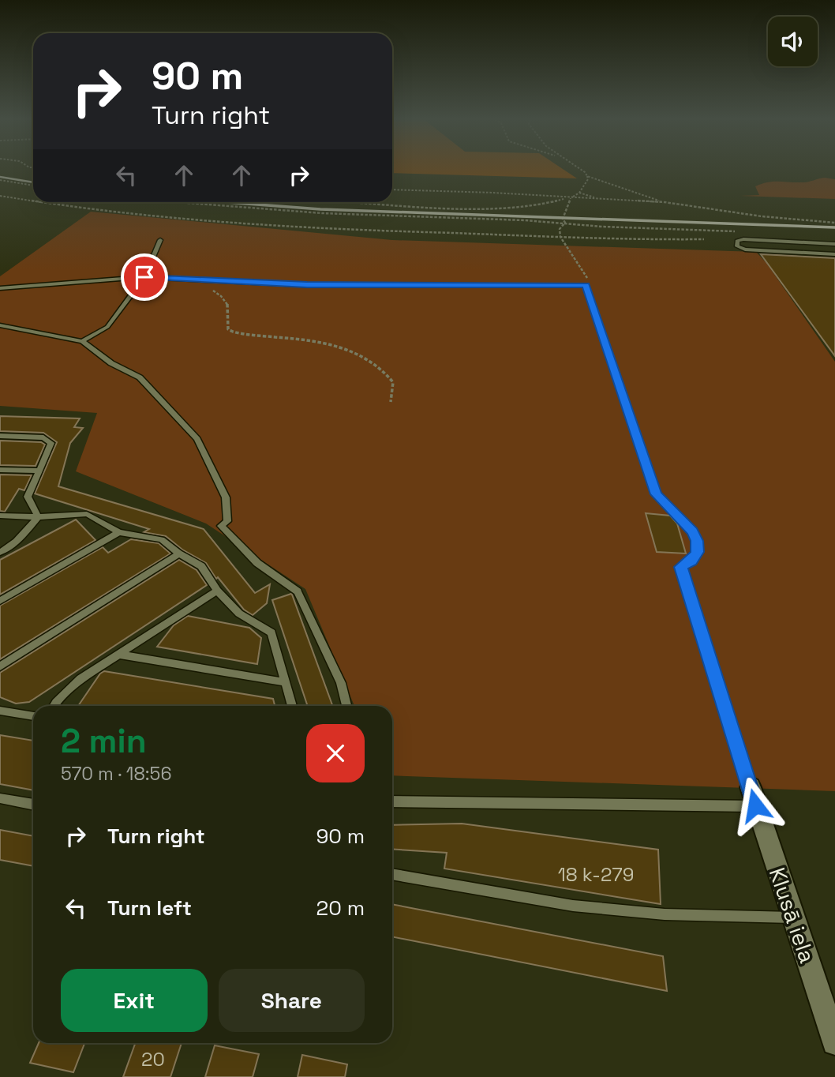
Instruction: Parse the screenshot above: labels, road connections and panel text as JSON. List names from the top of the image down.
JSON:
{
  "streets": {
    "street": ["Klusā iela"]
  },
  "house_numbers": ["18 k-279", "20"],
  "page": {
    "turn": ["90 m", "Turn right"],
    "heading": ["2 min", "570 m · 18:56"],
    "list": [
      {
        "name": "Turn right",
        "value": "90 m"
      },
      {
        "name": "Turn left",
        "value": "20 m"
      }
    ],
    "buttons": ["Exit", "Share"]
  }
}
